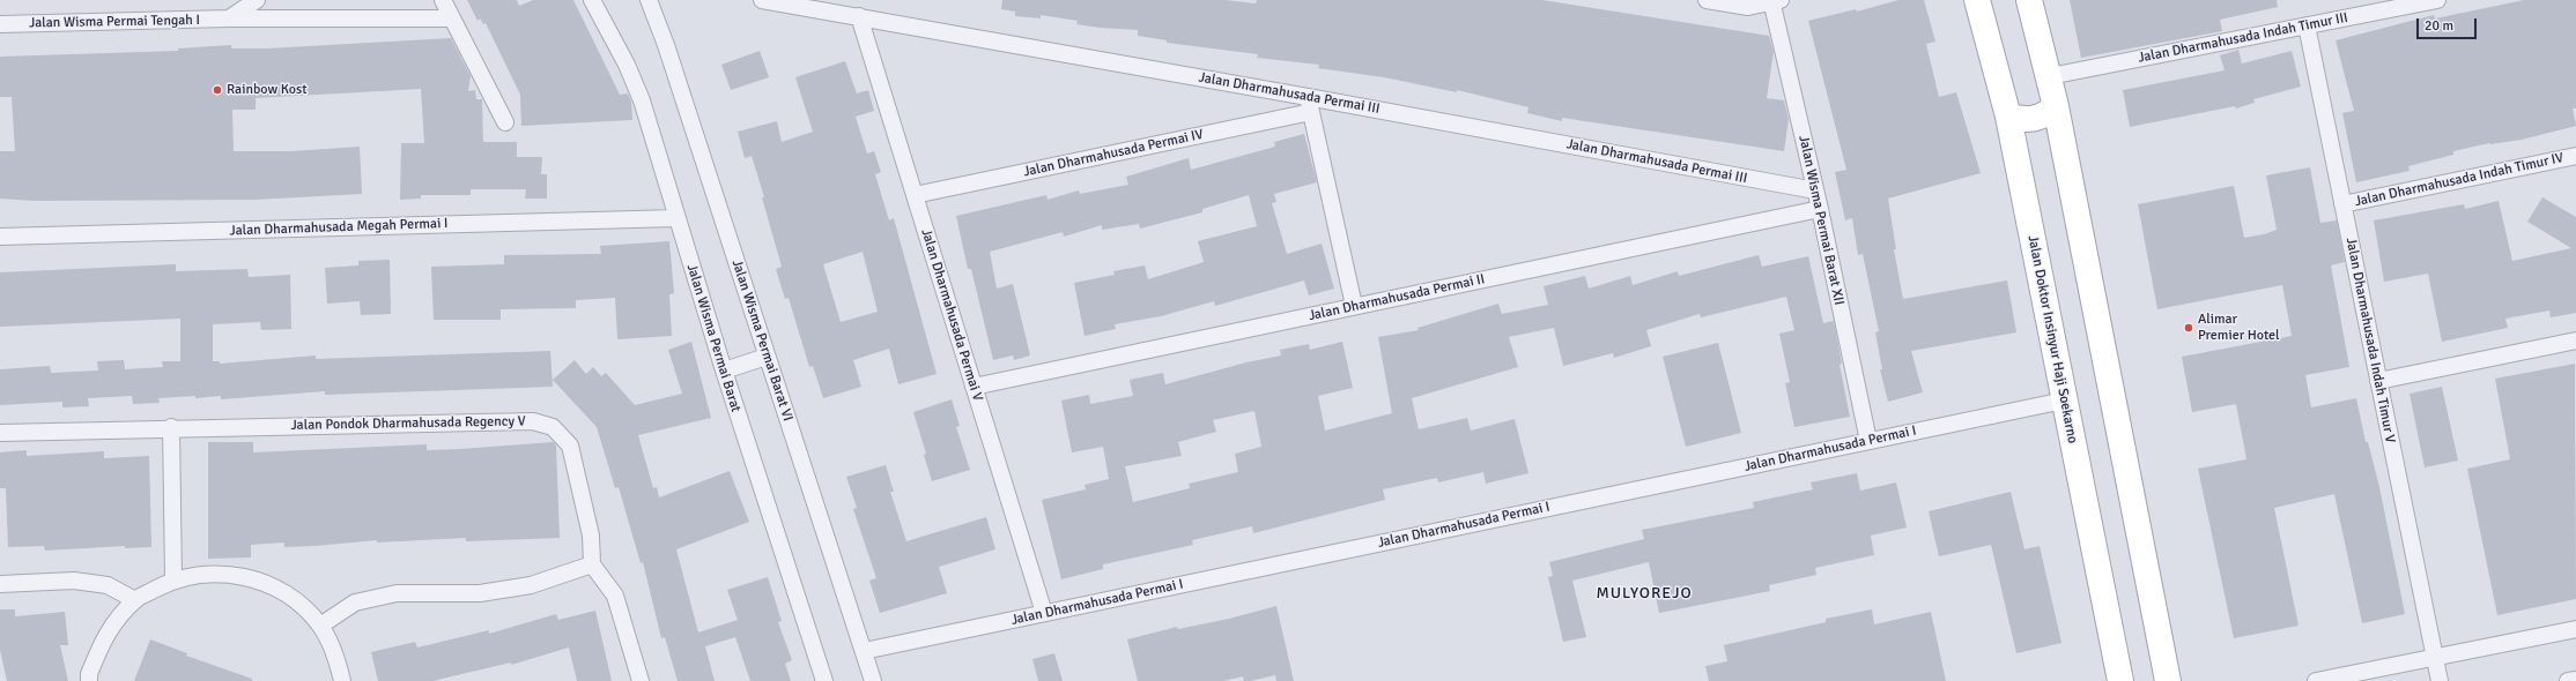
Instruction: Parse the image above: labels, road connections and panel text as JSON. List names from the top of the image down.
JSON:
{
  "streets": {
    "main road": ["Jalan Doktor Insinyur Haji Soekarno"],
    "street": [
      "Jalan Wisma Permai Tengah I",
      "Jalan Dharmahusada Indah Timur III",
      "Jalan Dharmahusada Permai III",
      "Jalan Dharmahusada Permai IV",
      "Jalan Dharmahusada Indah Timur IV",
      "Jalan Wisma Permai Barat XII",
      "Jalan Dharmahusada Megah Permai I",
      "Jalan Dharmahusada Permai II",
      "Jalan Dharmahusada Permai V",
      "Jalan Wisma Permai Barat",
      "Jalan Wisma Permai Barat VI",
      "Jalan Dharmahusada Indah Timur V",
      "Jalan Pondok Dharmahusada Regency V",
      "Jalan Dharmahusada Permai I"
    ]
  },
  "crossings": [
    ["Jalan Dharmahusada Indah Timur III", "Jalan Dharmahusada Indah Timur V"],
    ["Jalan Dharmahusada Permai III", "Jalan Dharmahusada Permai IV"],
    ["Jalan Dharmahusada Permai III", "Jalan Wisma Permai Barat XII"],
    ["Jalan Dharmahusada Permai III", "Jalan Dharmahusada Permai V"],
    ["Jalan Dharmahusada Permai IV", "Jalan Dharmahusada Permai V"],
    ["Jalan Dharmahusada Indah Timur IV", "Jalan Dharmahusada Indah Timur V"],
    ["Jalan Wisma Permai Barat XII", "Jalan Dharmahusada Permai II"],
    ["Jalan Wisma Permai Barat XII", "Jalan Dharmahusada Permai I"],
    ["Jalan Dharmahusada Megah Permai I", "Jalan Wisma Permai Barat"],
    ["Jalan Dharmahusada Permai II", "Jalan Dharmahusada Permai V"],
    ["Jalan Dharmahusada Permai V", "Jalan Dharmahusada Permai I"],
    ["Jalan Doktor Insinyur Haji Soekarno", "Jalan Dharmahusada Permai I"],
    ["Jalan Wisma Permai Barat VI", "Jalan Dharmahusada Permai I"]
  ],
  "districts": ["MULYOREJO"],
  "places": ["Rainbow Kost", "Alimar Premier Hotel"],
  "scale_bar": "20 m"
}
